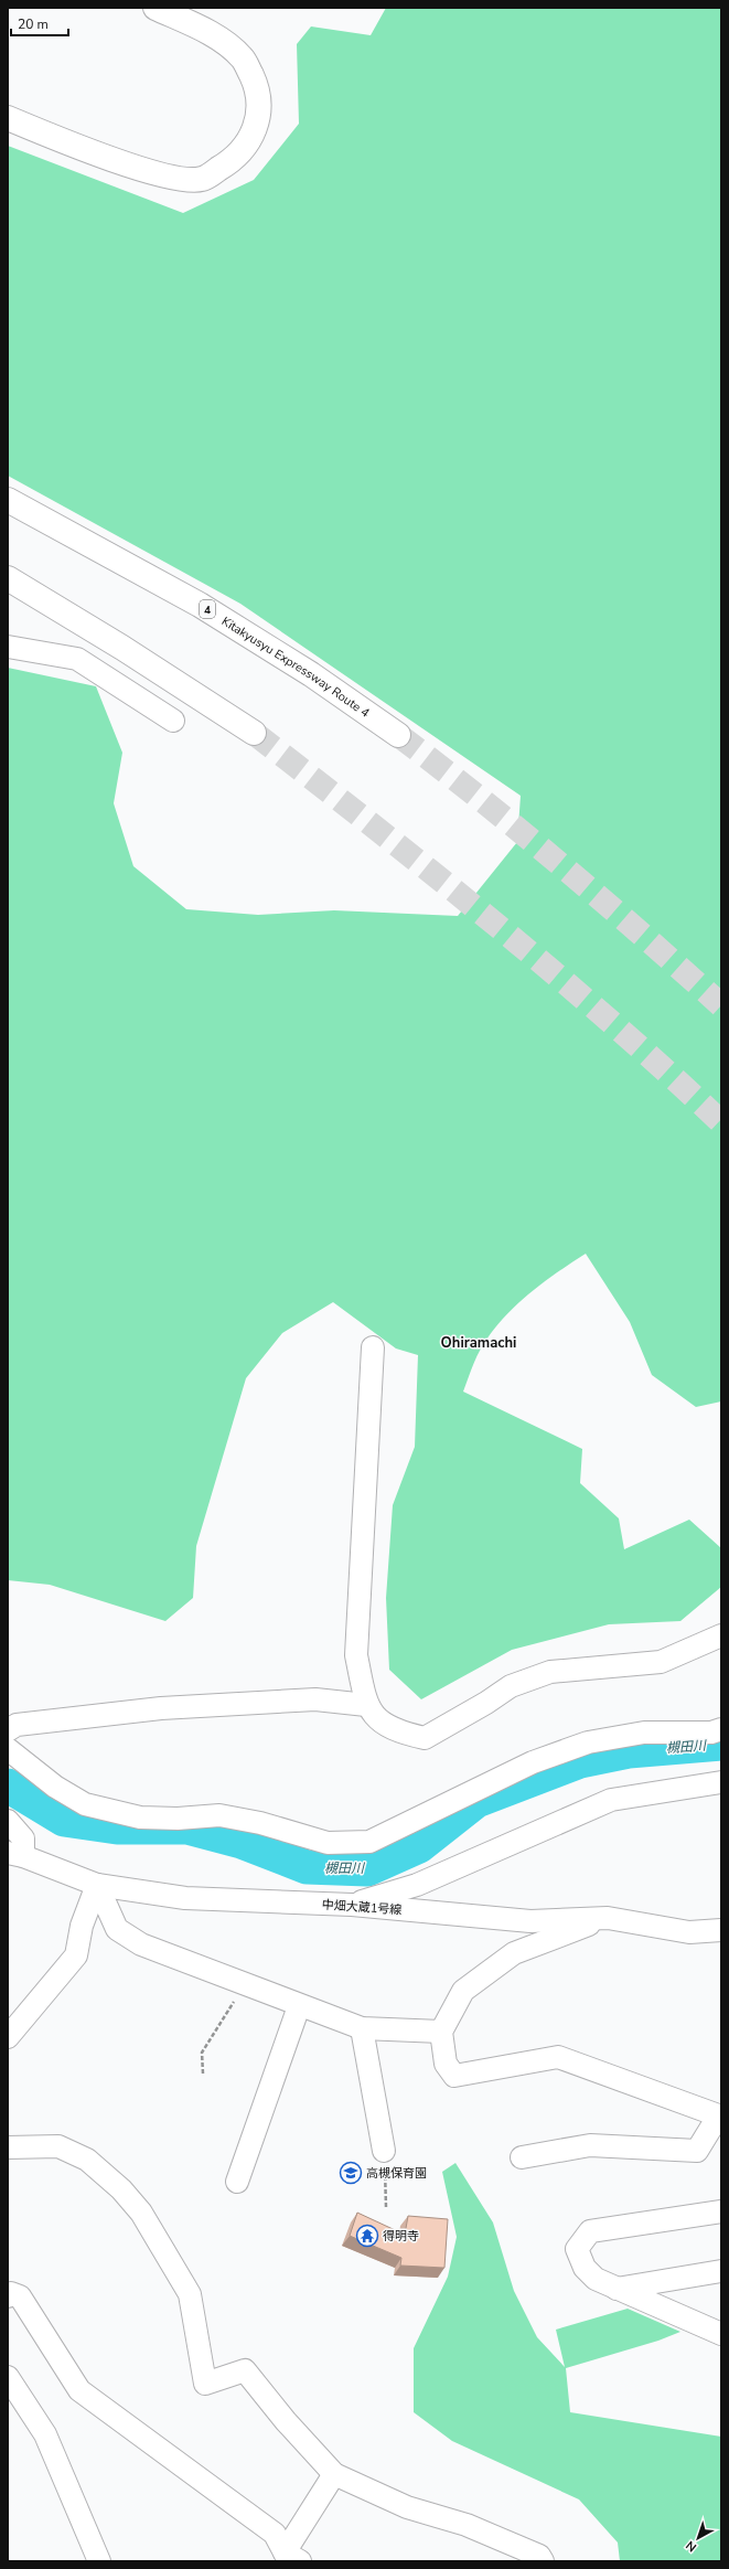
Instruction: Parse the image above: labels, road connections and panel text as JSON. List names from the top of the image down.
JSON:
{
  "streets": {
    "main road": ["4", "Kitakyusyu Expressway Route 4"],
    "street": ["中畑大蔵1号線"]
  },
  "districts": ["Ohiramachi"],
  "water": ["槻田川"],
  "places": {
    "school or university": ["高槻保育園"],
    "temple": ["得明寺"]
  },
  "scale_bar": "20 m",
  "north": "bottom left"
}
